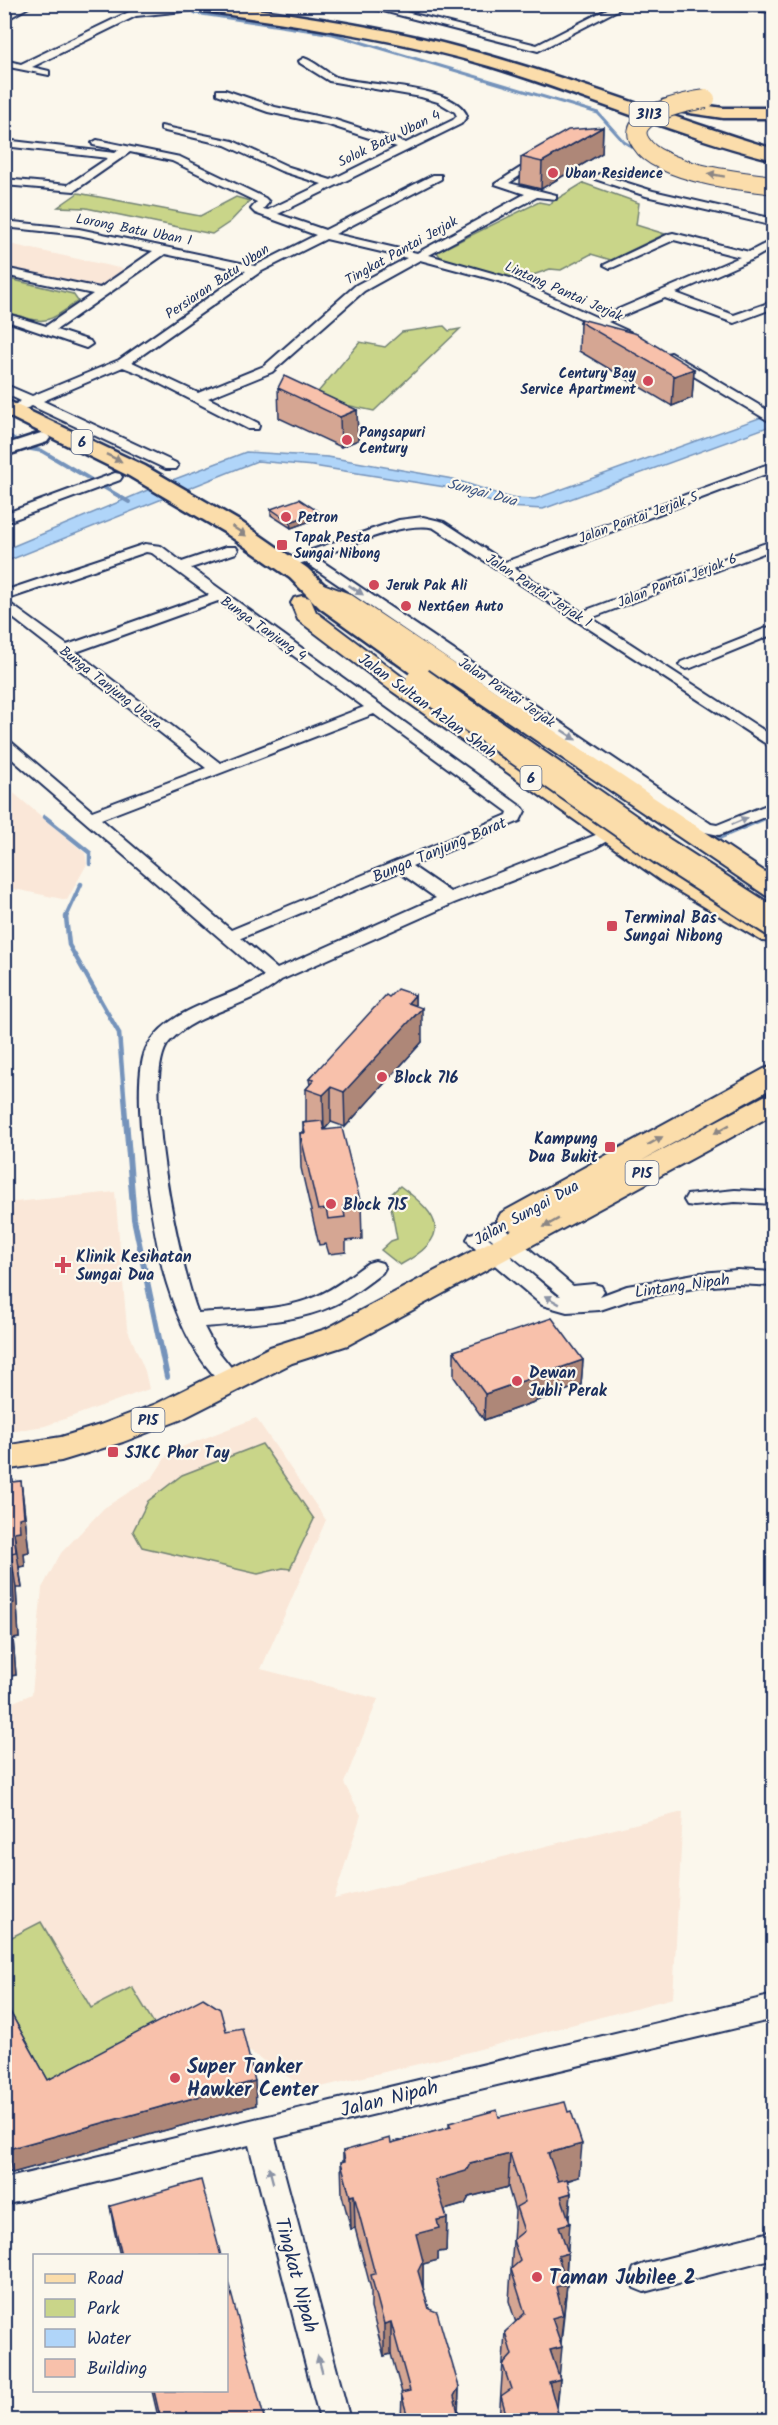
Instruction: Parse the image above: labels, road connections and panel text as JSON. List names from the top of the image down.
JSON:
{
  "streets": {
    "highway": ["3113", "6", "Jalan Sultan Azlan Shah"],
    "main road": ["P15", "Jalan Sungai Dua"],
    "street": [
      "Solok Batu Uban 4",
      "Lorong Batu Uban 1",
      "Tingkat Pantai Jerjak",
      "Persiaran Batu Uban",
      "Lintang Pantai Jerjak",
      "Jalan Pantai Jerjak 5",
      "Jalan Pantai Jerjak 6",
      "Jalan Pantai Jerjak 1",
      "Bunga Tanjung 4",
      "Bunga Tanjung Utara",
      "Jalan Pantai Jerjak",
      "Bunga Tanjung Barat",
      "Lintang Nipah",
      "Jalan Nipah",
      "Tingkat Nipah"
    ]
  },
  "crossings": [
    ["Solok Batu Uban 4", "Lintang Pantai Jerjak"],
    ["Lorong Batu Uban 1", "Persiaran Batu Uban"],
    ["Tingkat Pantai Jerjak", "Lintang Pantai Jerjak"],
    ["Persiaran Batu Uban", "Lintang Pantai Jerjak"],
    ["Persiaran Batu Uban", "Jalan Sultan Azlan Shah"],
    ["Jalan Pantai Jerjak 5", "Jalan Pantai Jerjak 1"],
    ["Jalan Pantai Jerjak 6", "Jalan Pantai Jerjak 1"],
    ["Jalan Pantai Jerjak 1", "Jalan Pantai Jerjak"],
    ["Jalan Pantai Jerjak 1", "Jalan Sultan Azlan Shah"],
    ["Bunga Tanjung 4", "Bunga Tanjung Barat"],
    ["Jalan Pantai Jerjak", "Jalan Sultan Azlan Shah"],
    ["Jalan Sungai Dua", "Lintang Nipah"],
    ["Jalan Nipah", "Tingkat Nipah"]
  ],
  "one_way": ["Jalan Pantai Jerjak", "Tingkat Nipah"],
  "water": ["Sungai Dua"],
  "places": {
    "other": [
      "Uban Residence",
      "Century Bay Service Apartment",
      "Pangsapuri Century",
      "Petron",
      "Jeruk Pak Ali",
      "NextGen Auto",
      "Block 716",
      "Block 715",
      "Dewan Jubli Perak",
      "Super Tanker Hawker Center",
      "Taman Jubilee 2"
    ],
    "transit": [
      "Tapak Pesta Sungai Nibong",
      "Terminal Bas Sungai Nibong",
      "Kampung Dua Bukit",
      "SJKC Phor Tay"
    ],
    "health": ["Klinik Kesihatan Sungai Dua"]
  },
  "legend": [
    "Road",
    "Park",
    "Water",
    "Building"
  ]
}
